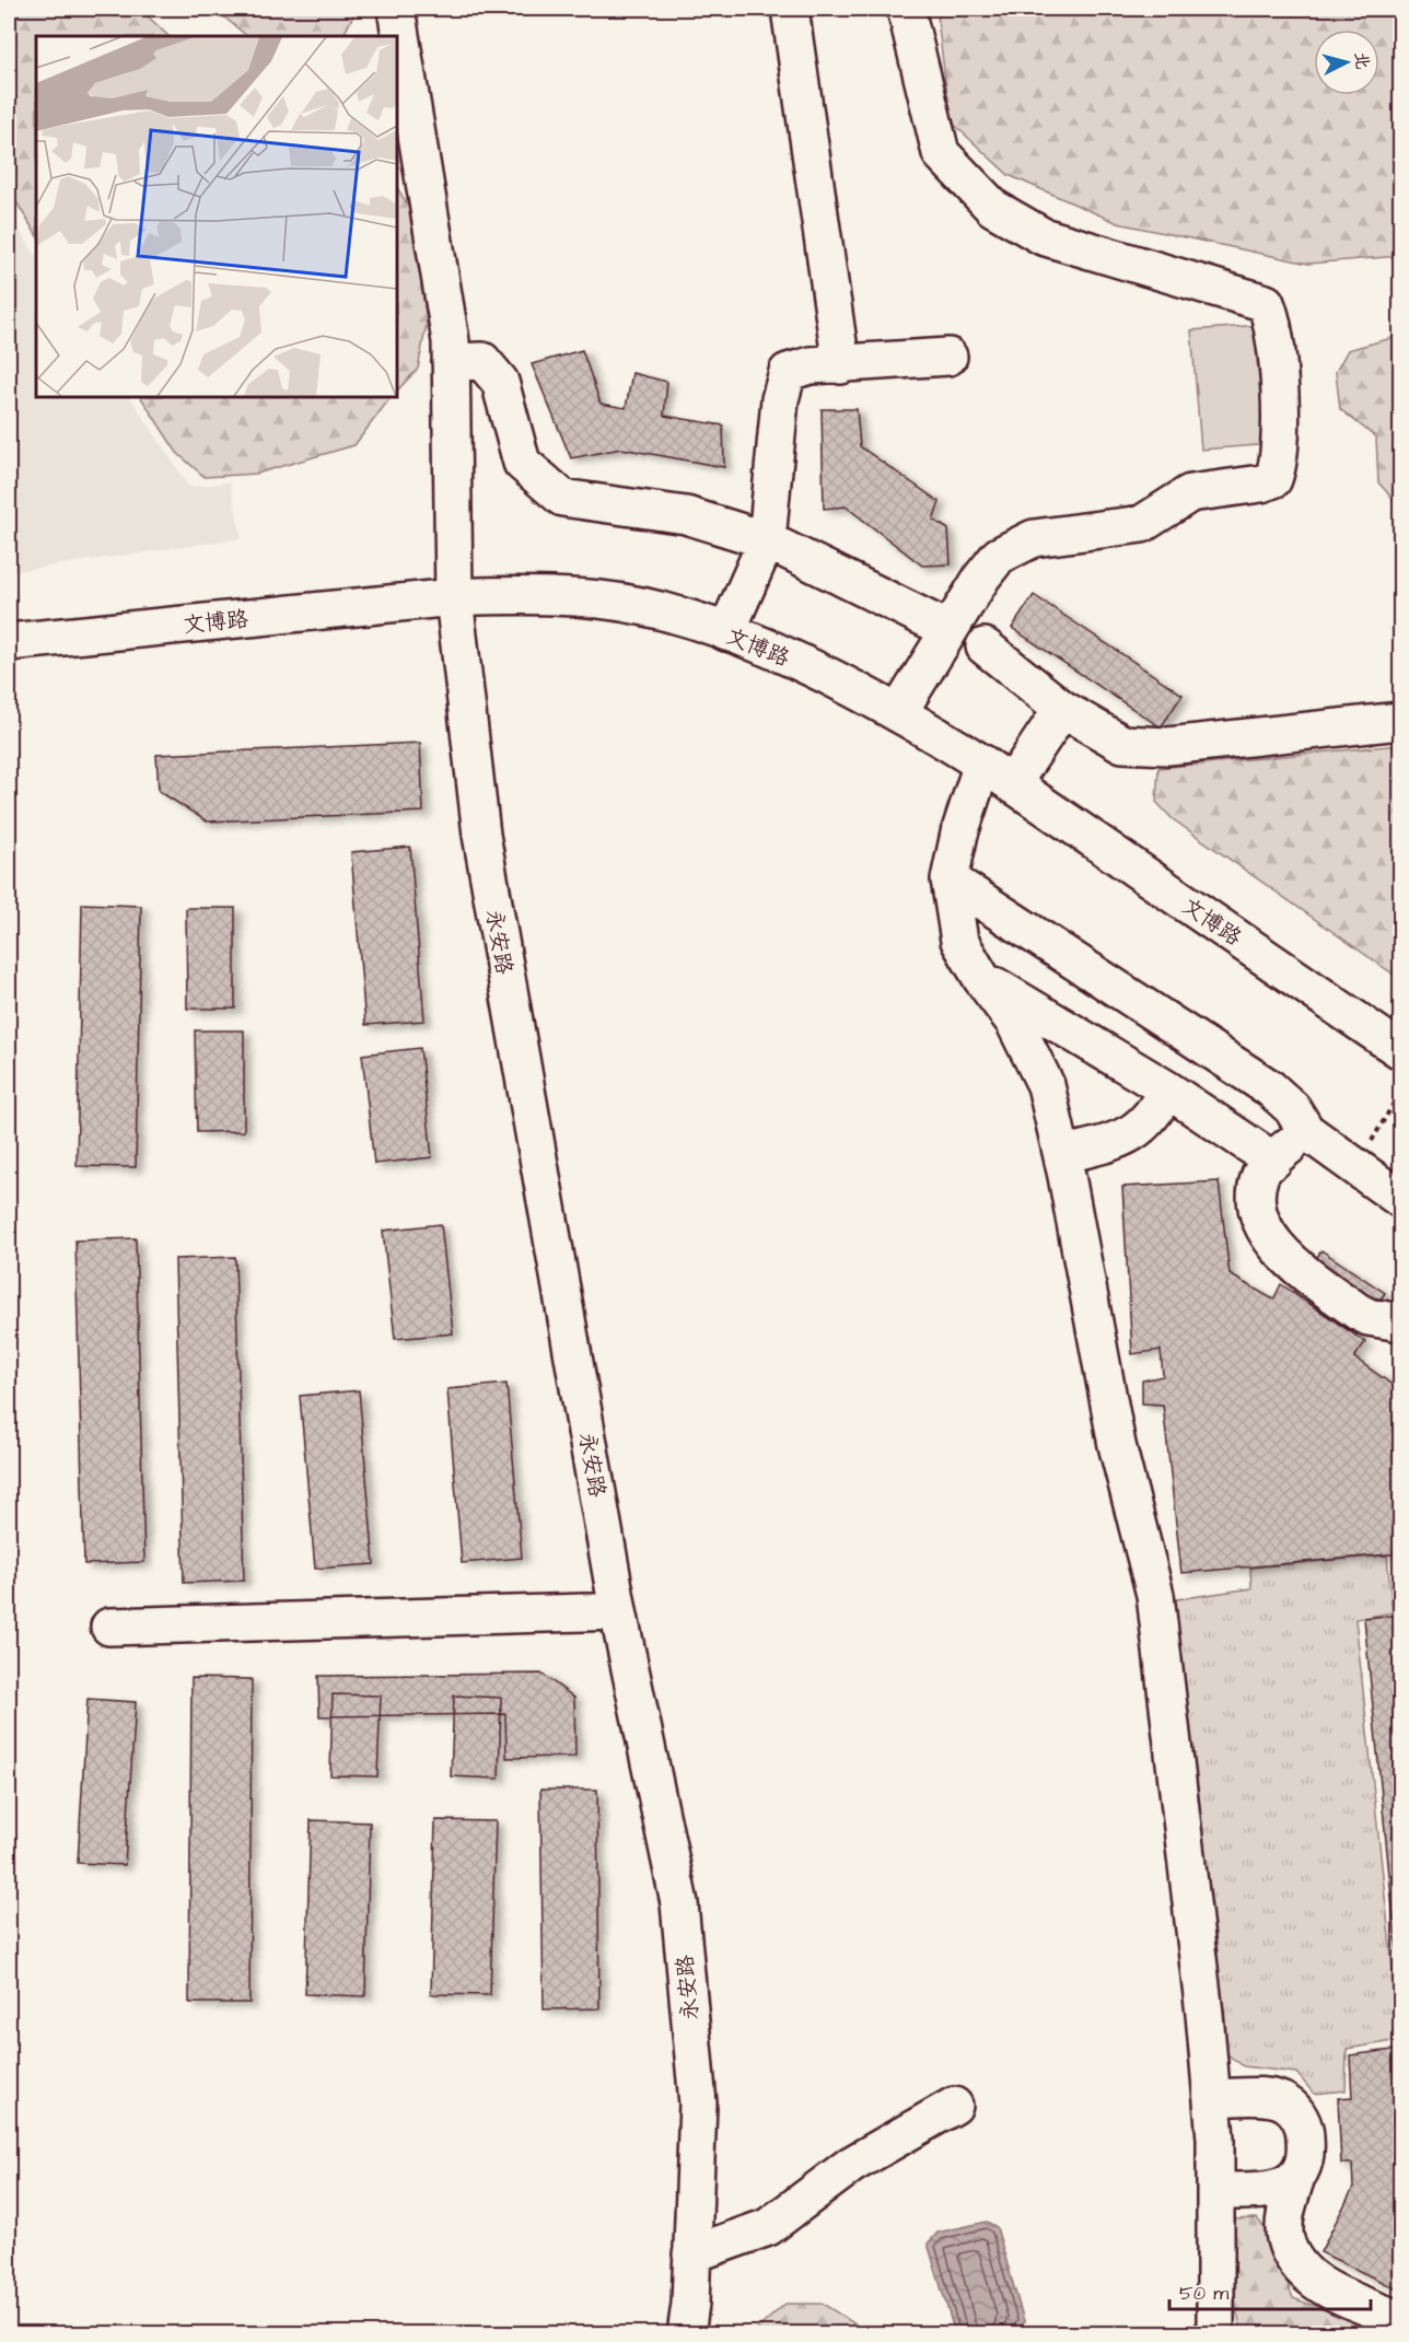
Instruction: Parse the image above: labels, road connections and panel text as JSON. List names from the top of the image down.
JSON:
{
  "streets": {
    "street": ["文博路", "永安路"]
  },
  "crossings": [
    ["文博路", "永安路"]
  ],
  "scale_bar": "50 m",
  "north": "right"
}
